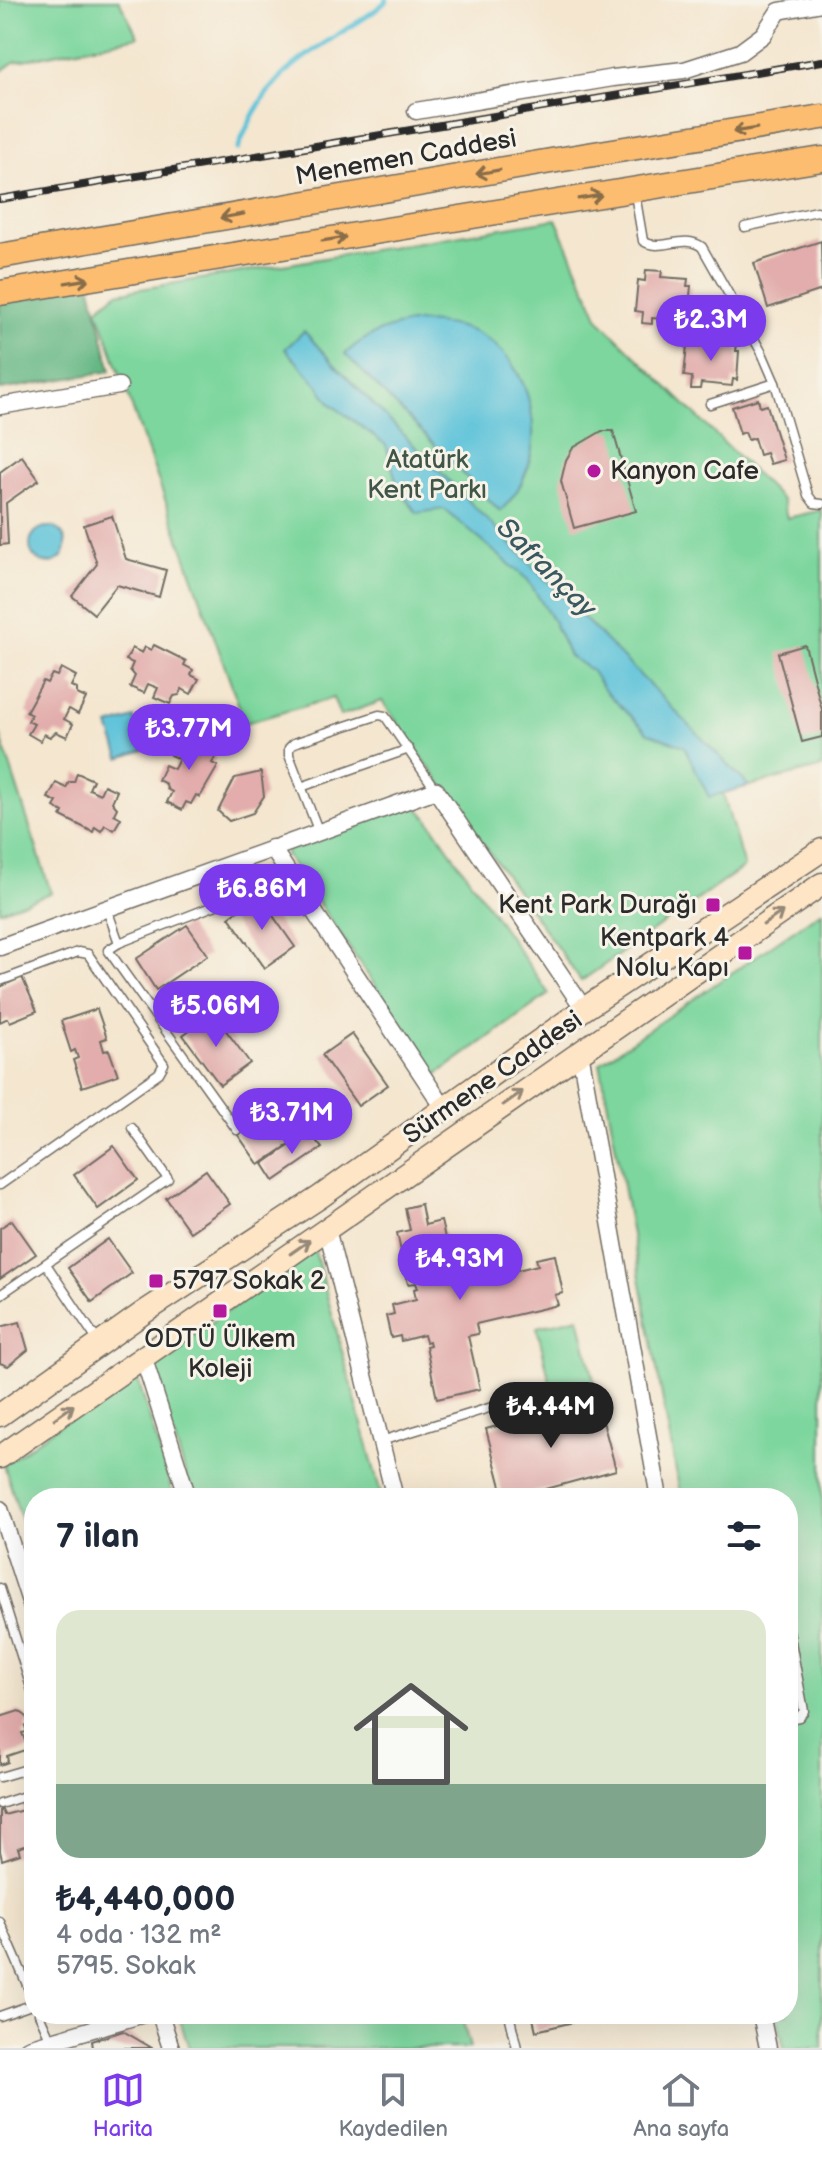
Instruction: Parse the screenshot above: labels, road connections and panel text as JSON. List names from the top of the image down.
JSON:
{
  "streets": {
    "main road": ["Menemen Caddesi", "Sürmene Caddesi"]
  },
  "water": ["Safrançay"],
  "parks": ["Atatürk Kent Parkı"],
  "places": {
    "other": ["Kanyon Cafe"],
    "transit": [
      "Kent Park Durağı",
      "Kentpark 4 Nolu Kapı",
      "5797 Sokak 2",
      "ODTÜ Ülkem Koleji"
    ]
  },
  "page": {
    "price": [
      "₺2.3M",
      "₺3.77M",
      "₺6.86M",
      "₺5.06M",
      "₺3.71M",
      "₺4.93M",
      "₺4.44M"
    ],
    "heading": "7 ilan",
    "list": [
      {
        "name": "₺4,440,000",
        "note": "4 oda · 132 m² · 5795. Sokak"
      }
    ],
    "tabs": ["Harita", "Kaydedilen", "Ana sayfa"]
  }
}
